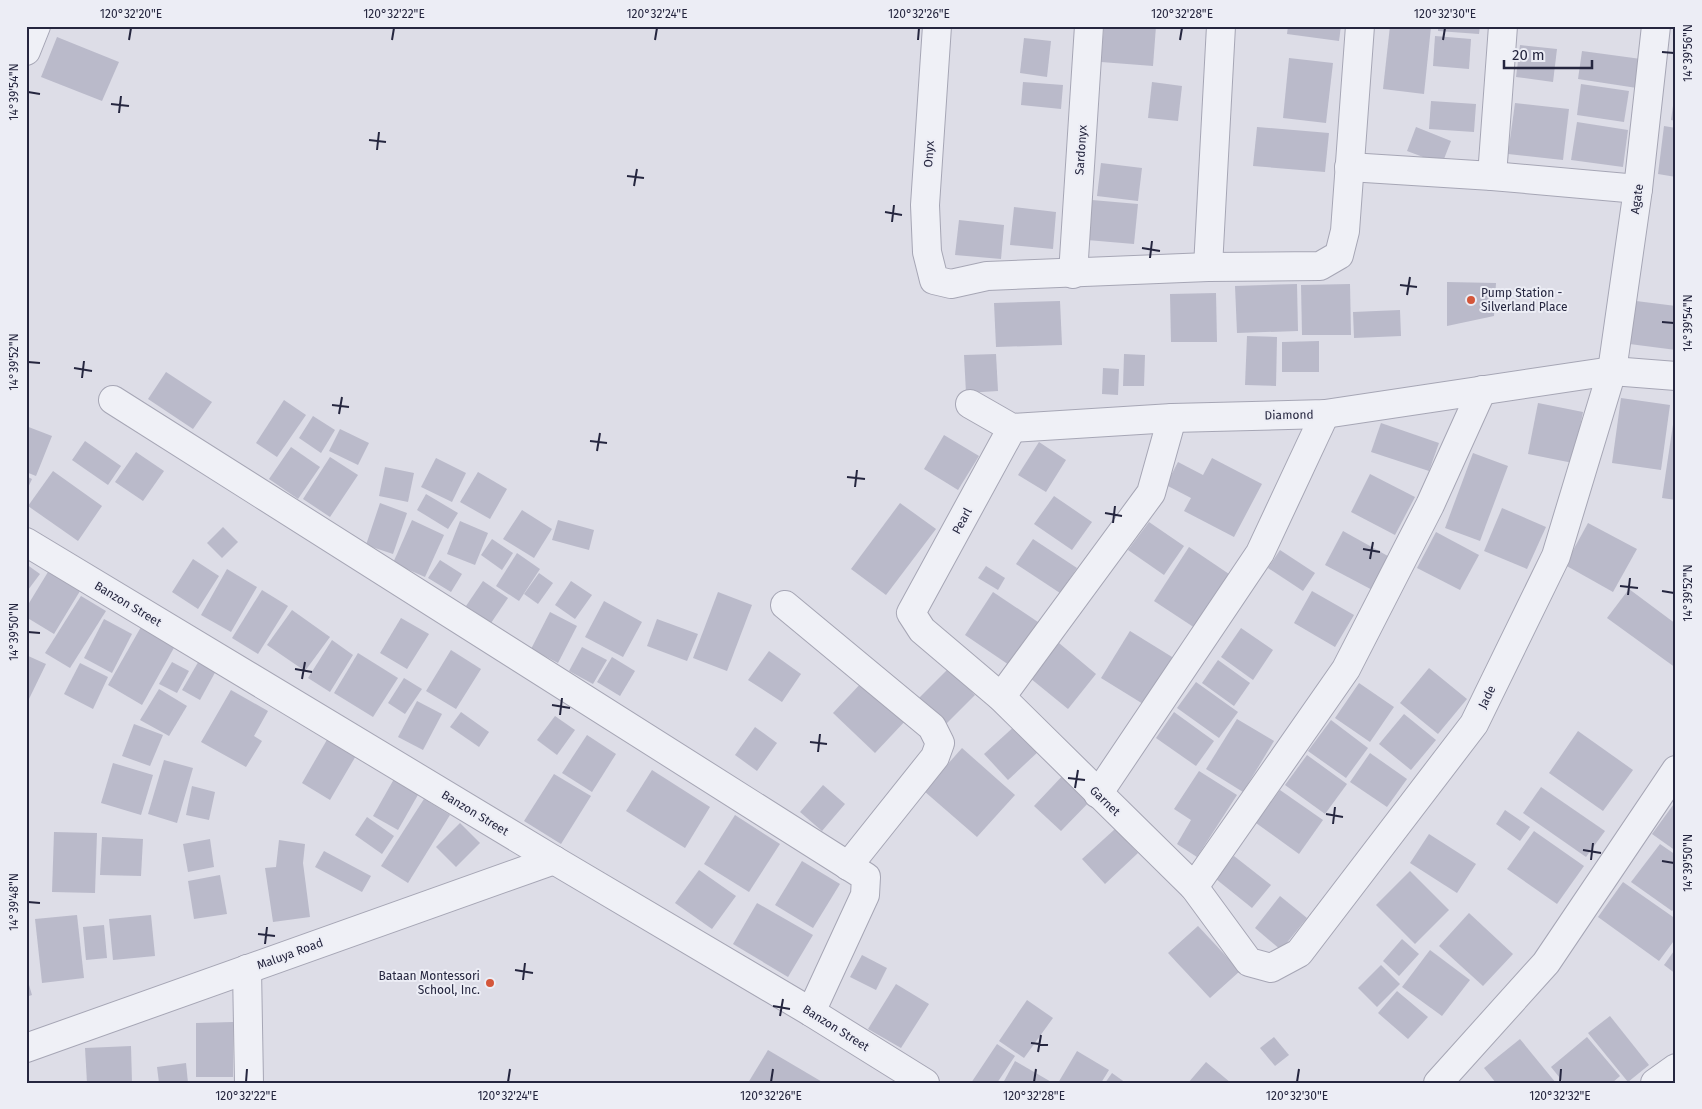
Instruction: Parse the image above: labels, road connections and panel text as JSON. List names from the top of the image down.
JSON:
{
  "streets": {
    "street": [
      "Sardonyx",
      "Onyx",
      "Agate",
      "Diamond",
      "Pearl",
      "Banzon Street",
      "Jade",
      "Garnet",
      "Maluya Road"
    ]
  },
  "crossings": [
    ["Sardonyx", "Onyx"],
    ["Agate", "Diamond"],
    ["Agate", "Jade"],
    ["Diamond", "Pearl"],
    ["Diamond", "Jade"],
    ["Pearl", "Garnet"],
    ["Banzon Street", "Maluya Road"],
    ["Jade", "Garnet"]
  ],
  "places": ["Pump Station - Silverland Place", "Bataan Montessori School, Inc."],
  "scale_bar": "20 m",
  "coordinates": [
    "120°32'20\"E",
    "120°32'22\"E",
    "120°32'24\"E",
    "120°32'26\"E",
    "120°32'28\"E",
    "120°32'30\"E",
    "14°39'56\"N",
    "14°39'54\"N",
    "14°39'52\"N",
    "14°39'50\"N",
    "14°39'48\"N",
    "120°32'32\"E"
  ]
}
